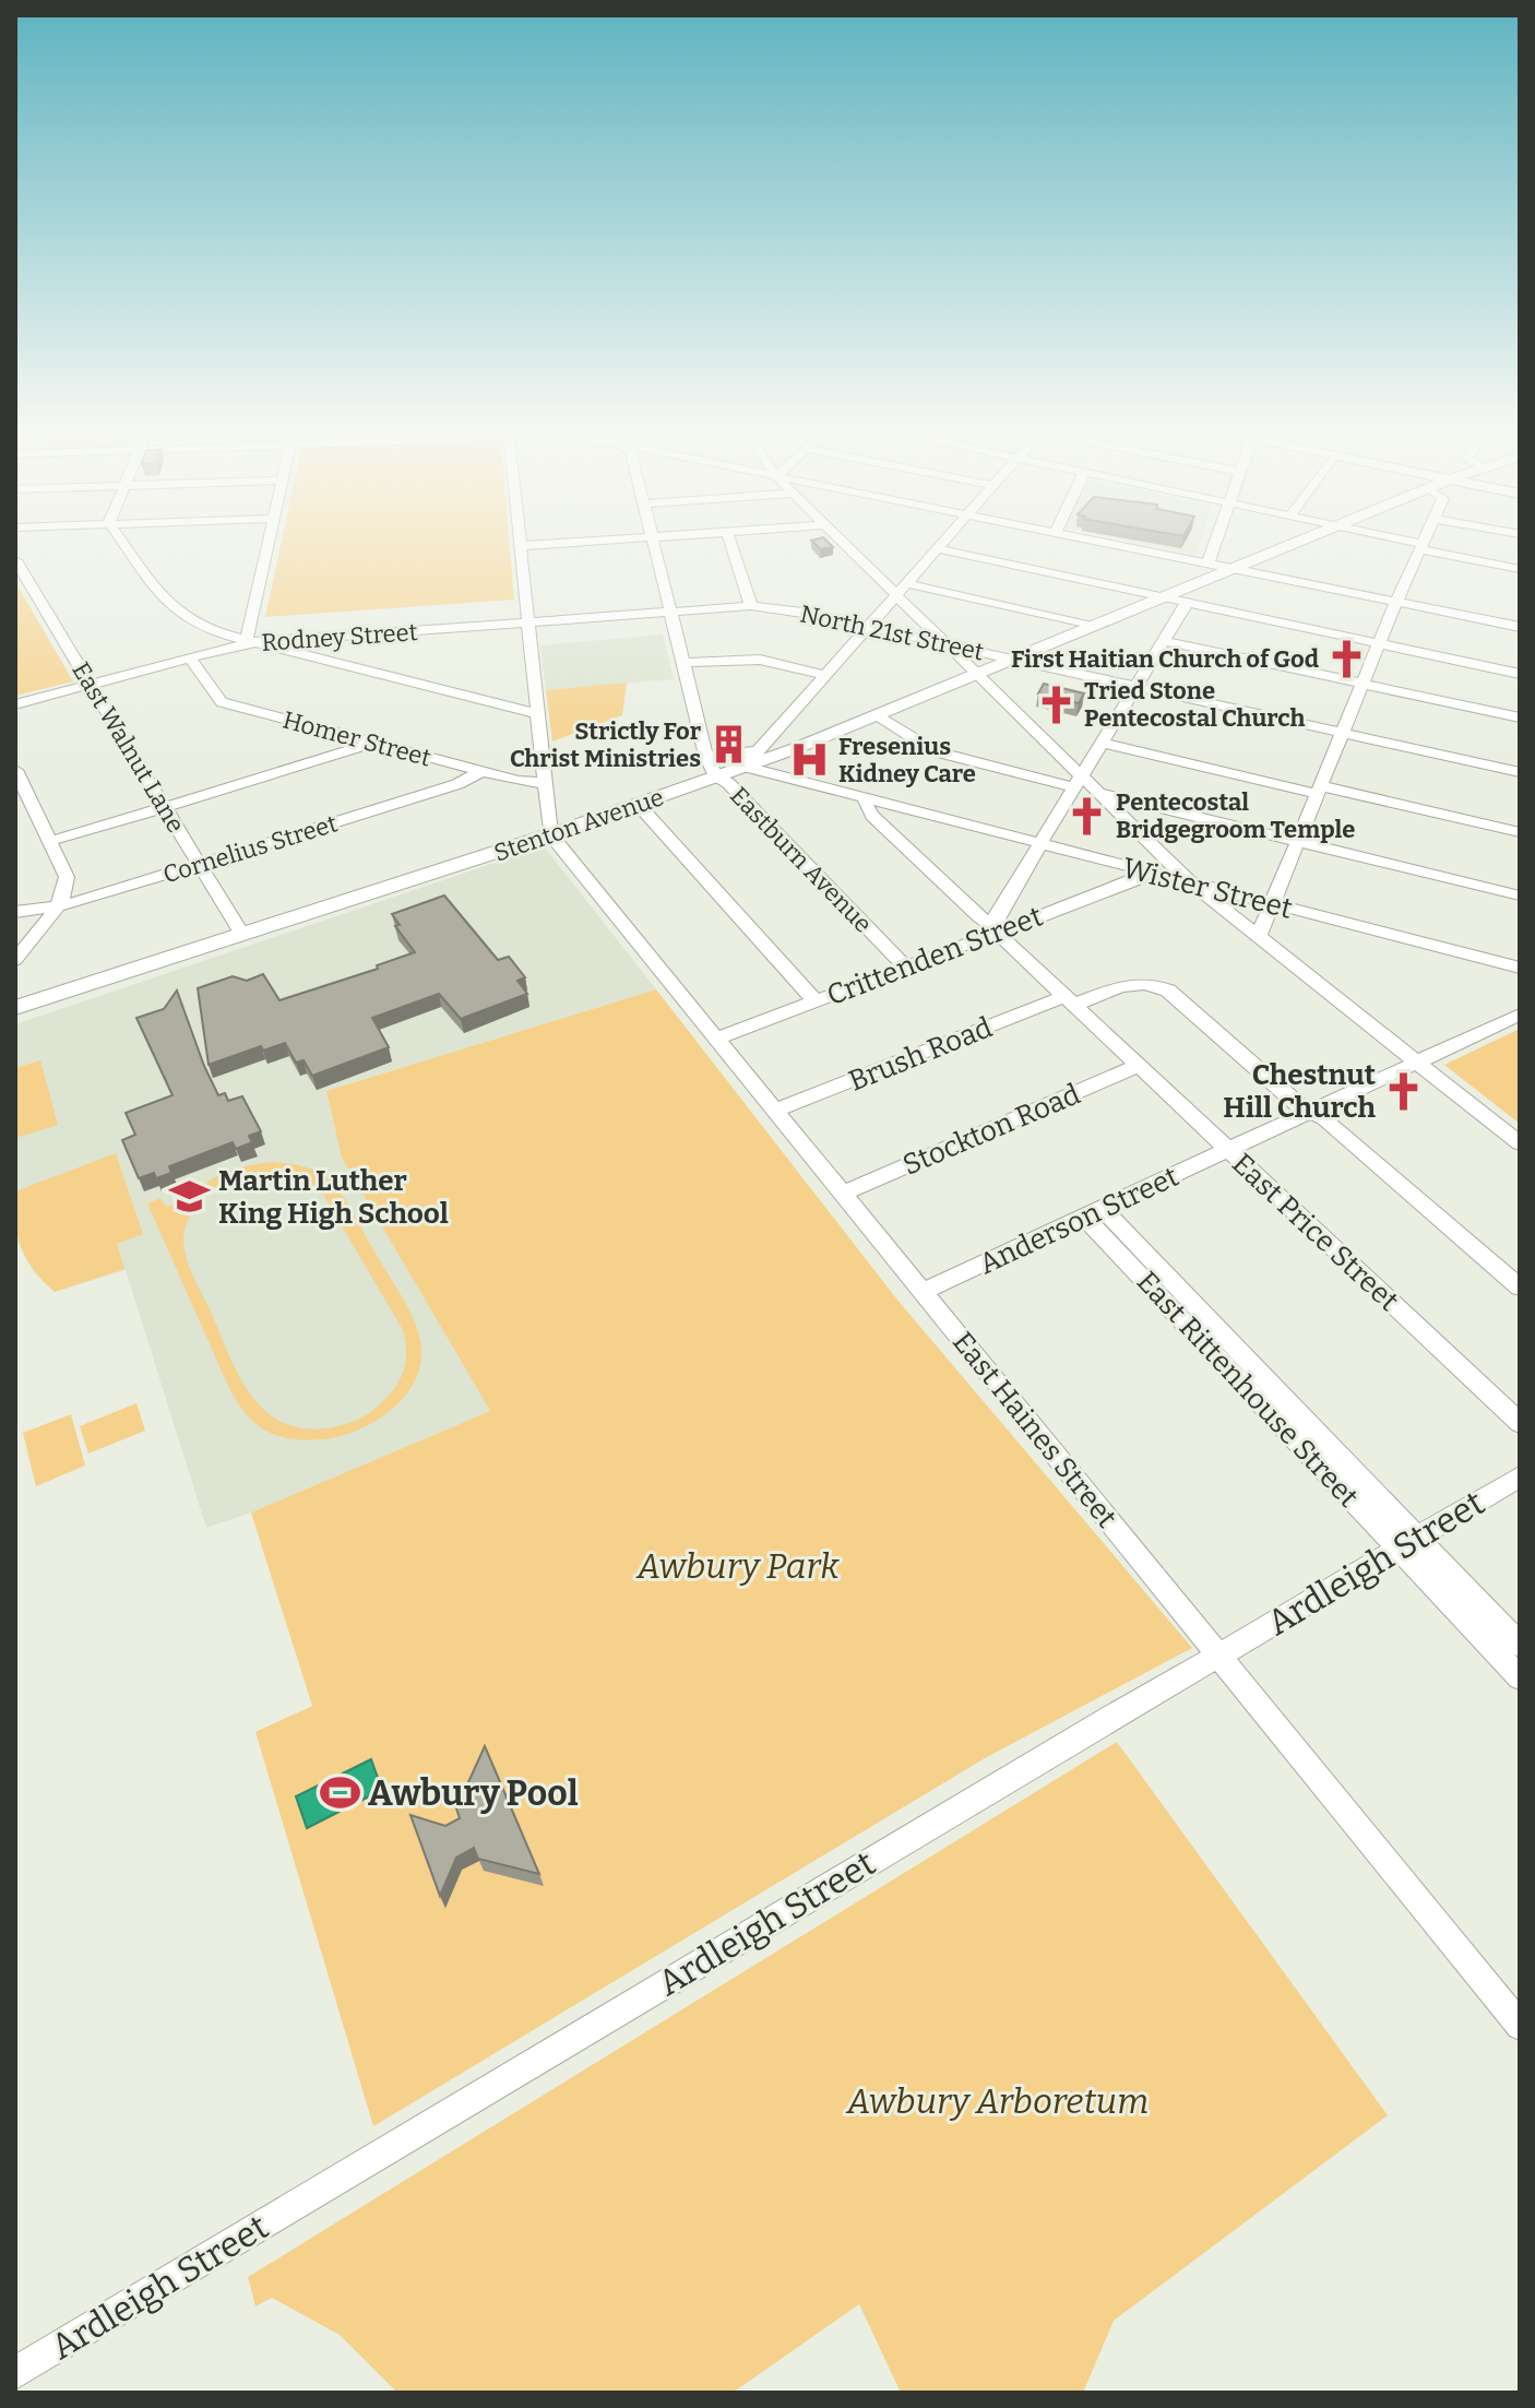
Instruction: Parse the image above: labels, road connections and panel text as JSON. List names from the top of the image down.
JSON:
{
  "streets": {
    "main road": ["Stenton Avenue"],
    "street": [
      "North 21st Street",
      "Rodney Street",
      "Homer Street",
      "East Walnut Lane",
      "Cornelius Street",
      "Eastburn Avenue",
      "Wister Street",
      "Crittenden Street",
      "Brush Road",
      "Stockton Road",
      "Anderson Street",
      "East Price Street",
      "East Rittenhouse Street",
      "East Haines Street",
      "Ardleigh Street"
    ]
  },
  "crossings": [
    ["North 21st Street", "Rodney Street"],
    ["North 21st Street", "Stenton Avenue"],
    ["North 21st Street", "Eastburn Avenue"],
    ["Rodney Street", "Homer Street"],
    ["Rodney Street", "East Walnut Lane"],
    ["Rodney Street", "Eastburn Avenue"],
    ["Homer Street", "Cornelius Street"],
    ["East Walnut Lane", "Stenton Avenue"],
    ["East Walnut Lane", "Cornelius Street"],
    ["Stenton Avenue", "Eastburn Avenue"],
    ["Stenton Avenue", "Wister Street"],
    ["Stenton Avenue", "East Haines Street"],
    ["Eastburn Avenue", "Crittenden Street"],
    ["Wister Street", "Crittenden Street"],
    ["Wister Street", "East Price Street"],
    ["Crittenden Street", "East Price Street"],
    ["Crittenden Street", "East Haines Street"],
    ["Brush Road", "Anderson Street"],
    ["Brush Road", "East Price Street"],
    ["Brush Road", "East Haines Street"],
    ["Stockton Road", "East Price Street"],
    ["Stockton Road", "East Haines Street"],
    ["Anderson Street", "East Price Street"],
    ["Anderson Street", "East Rittenhouse Street"],
    ["Anderson Street", "East Haines Street"],
    ["East Rittenhouse Street", "Ardleigh Street"],
    ["East Haines Street", "Ardleigh Street"]
  ],
  "parks": ["Awbury Park", "Awbury Arboretum"],
  "places": {
    "church": [
      "First Haitian Church of God",
      "Tried Stone Pentecostal Church",
      "Pentecostal Bridgegroom Temple",
      "Chestnut Hill Church"
    ],
    "building": ["Strictly For Christ Ministries"],
    "hospital": ["Fresenius Kidney Care"],
    "school or university": ["Martin Luther King High School"],
    "sports": ["Awbury Pool"]
  }
}
